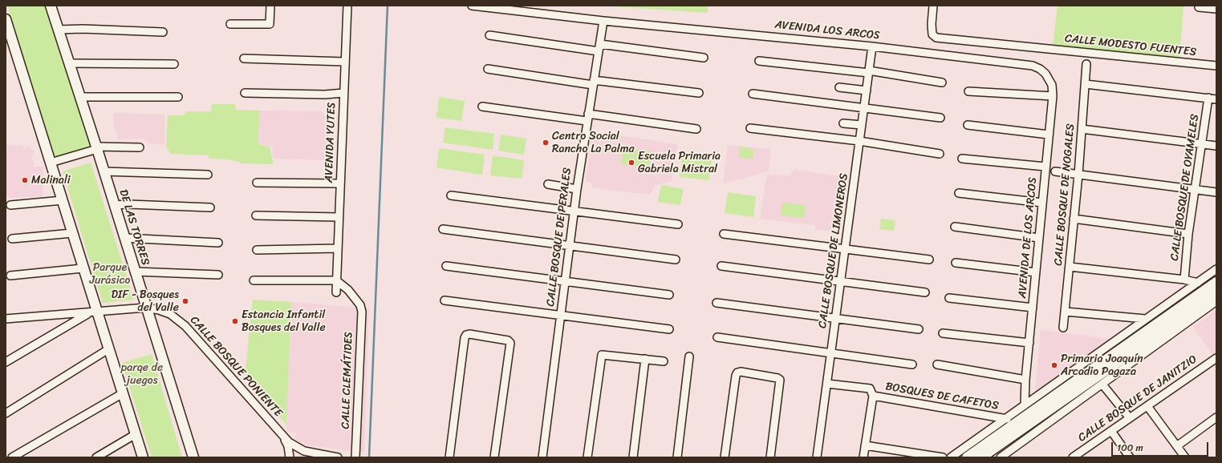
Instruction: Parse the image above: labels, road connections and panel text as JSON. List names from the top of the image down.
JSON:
{
  "streets": {
    "main road": ["DE LAS TORRES"],
    "street": [
      "AVENIDA LOS ARCOS",
      "CALLE MODESTO FUENTES",
      "AVENIDA YUTES",
      "CALLE BOSQUE DE OYAMELES",
      "CALLE BOSQUE DE NOGALES",
      "CALLE BOSQUE DE PERALES",
      "AVENIDA DE LOS ARCOS",
      "CALLE BOSQUE DE LIMONEROS",
      "CALLE BOSQUE PONIENTE",
      "CALLE CLEMÁTIDES",
      "BOSQUES DE CAFETOS",
      "CALLE BOSQUE DE JANITZIO"
    ]
  },
  "crossings": [
    ["AVENIDA LOS ARCOS", "CALLE BOSQUE DE PERALES"],
    ["AVENIDA LOS ARCOS", "AVENIDA DE LOS ARCOS"],
    ["AVENIDA LOS ARCOS", "CALLE BOSQUE DE LIMONEROS"],
    ["AVENIDA YUTES", "CALLE CLEMÁTIDES"],
    ["DE LAS TORRES", "CALLE BOSQUE PONIENTE"]
  ],
  "parks": ["Parque Jurásico", "parqe de juegos"],
  "places": [
    "Centro Social Rancho La Palma",
    "Escuela Primaria Gabriela Mistral",
    "Malinali",
    "DIF - Bosques del Valle",
    "Estancia Infantil Bosques del Valle",
    "Primaria Joaquín Arcadio Pagaza"
  ],
  "scale_bar": "100 m"
}
